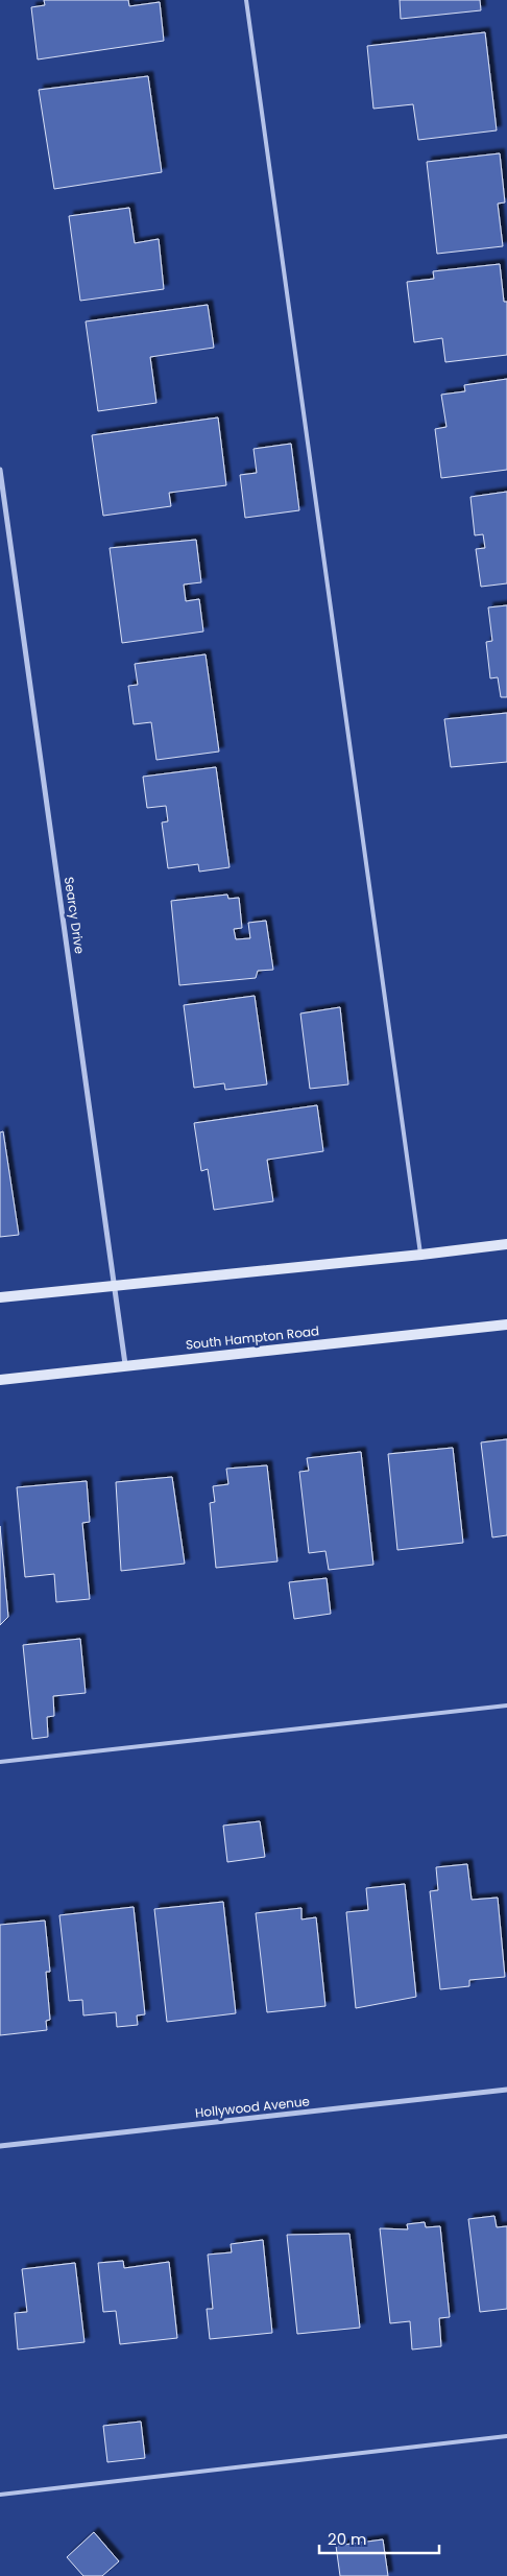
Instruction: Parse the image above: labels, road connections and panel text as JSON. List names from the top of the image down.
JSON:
{
  "streets": {
    "main road": ["South Hampton Road"],
    "street": ["Searcy Drive", "Hollywood Avenue"]
  },
  "crossings": [
    ["Searcy Drive", "South Hampton Road"]
  ],
  "scale_bar": "20 m"
}
